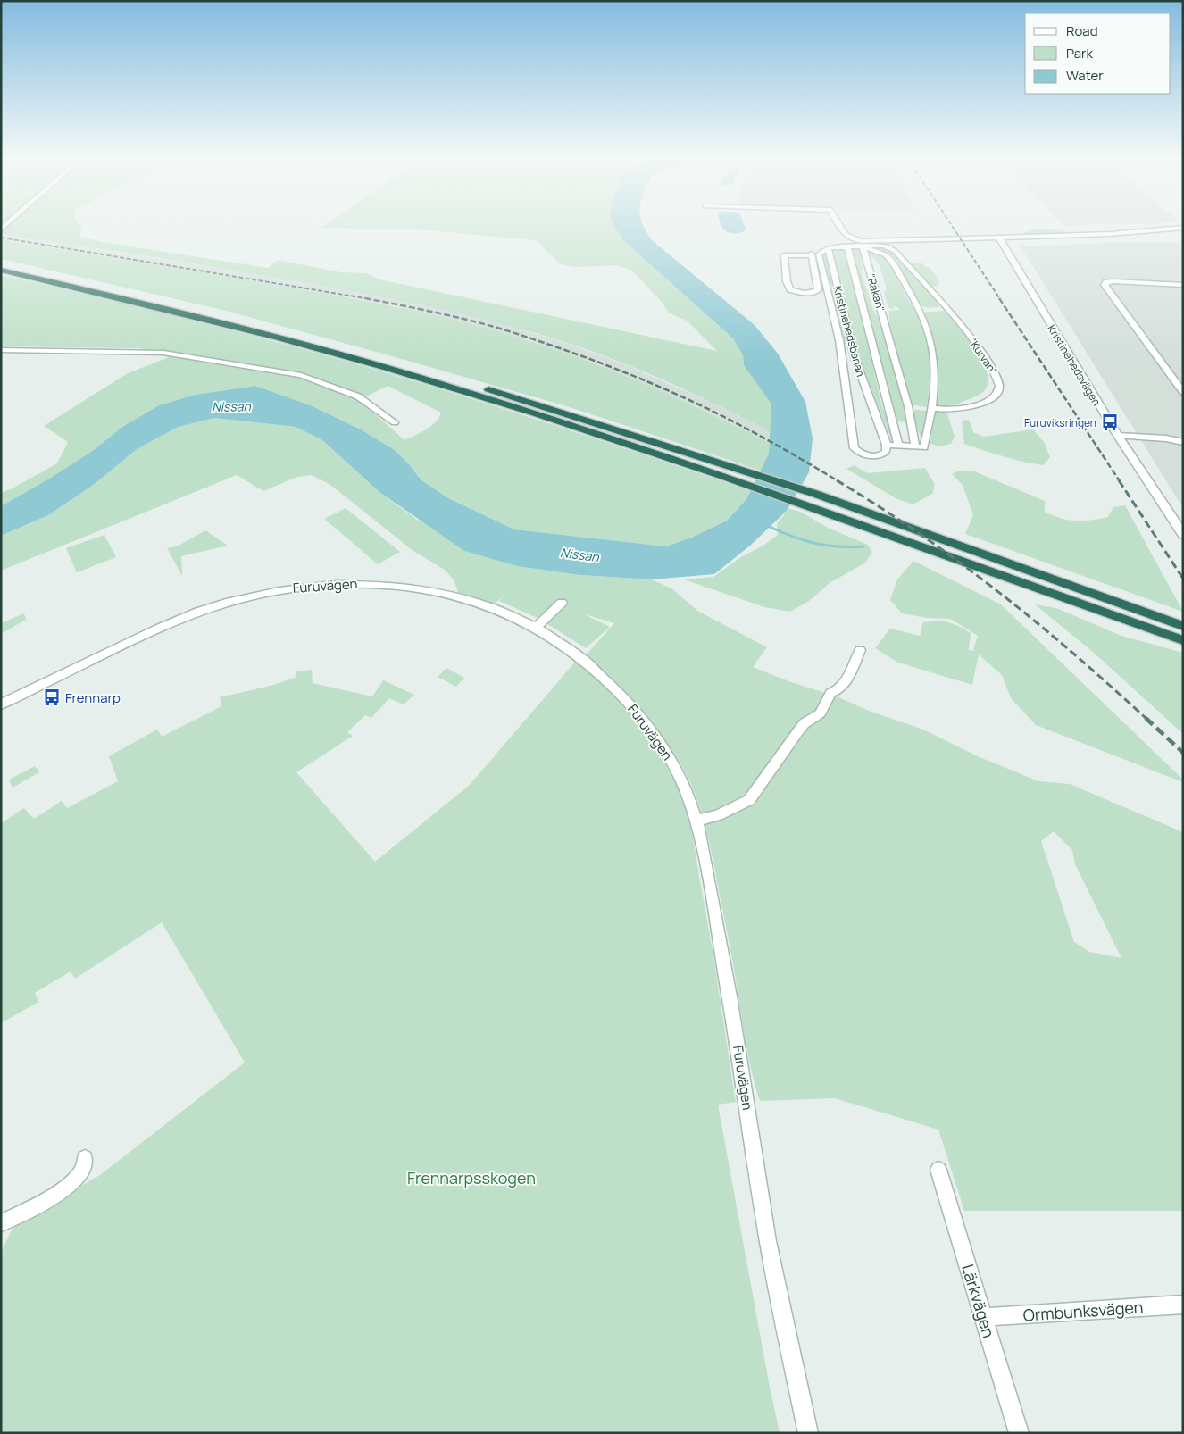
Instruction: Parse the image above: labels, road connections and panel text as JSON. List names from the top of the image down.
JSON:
{
  "streets": {
    "street": [
      "\"Rakan\"",
      "Kristinehedsbanan",
      "\"Kurvan\"",
      "Kristinehedsvägen",
      "Furuvägen",
      "Lärkvägen",
      "Ormbunksvägen"
    ]
  },
  "crossings": [
    ["\"Rakan\"", "\"Kurvan\""],
    ["Lärkvägen", "Ormbunksvägen"]
  ],
  "water": ["Nissan"],
  "parks": ["Frennarpsskogen"],
  "places": {
    "bus stop": ["Furuviksringen", "Frennarp"]
  },
  "legend": ["Road", "Park", "Water"]
}
